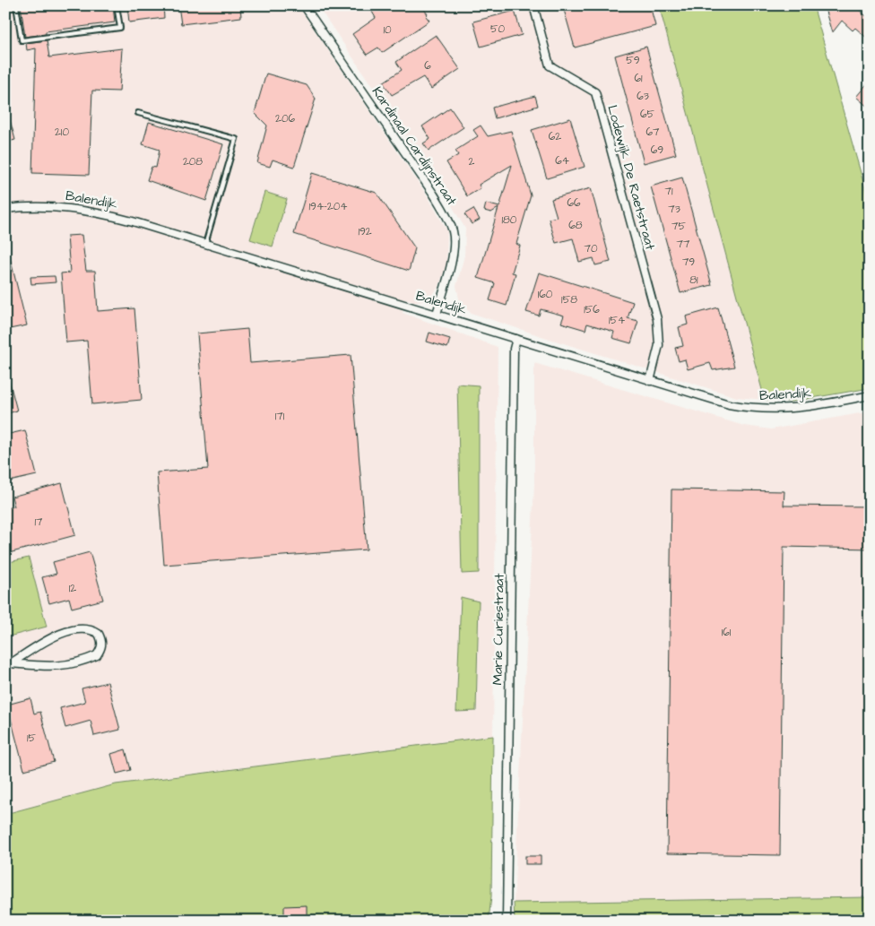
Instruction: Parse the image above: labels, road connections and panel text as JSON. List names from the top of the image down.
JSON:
{
  "streets": {
    "street": [
      "Kardinaal Cardijnstraat",
      "Lodewijk De Raetstraat",
      "Balendijk",
      "Marie Curiestraat"
    ]
  },
  "crossings": [
    ["Kardinaal Cardijnstraat", "Balendijk"],
    ["Lodewijk De Raetstraat", "Balendijk"],
    ["Balendijk", "Marie Curiestraat"]
  ],
  "house_numbers": [
    "50",
    "10",
    "59",
    "6",
    "61",
    "63",
    "65",
    "206",
    "210",
    "67",
    "62",
    "69",
    "64",
    "208",
    "2",
    "71",
    "66",
    "194-204",
    "73",
    "180",
    "68",
    "75",
    "192",
    "77",
    "70",
    "79",
    "81",
    "160",
    "158",
    "156",
    "154",
    "171",
    "17",
    "12",
    "161",
    "15"
  ]
}
